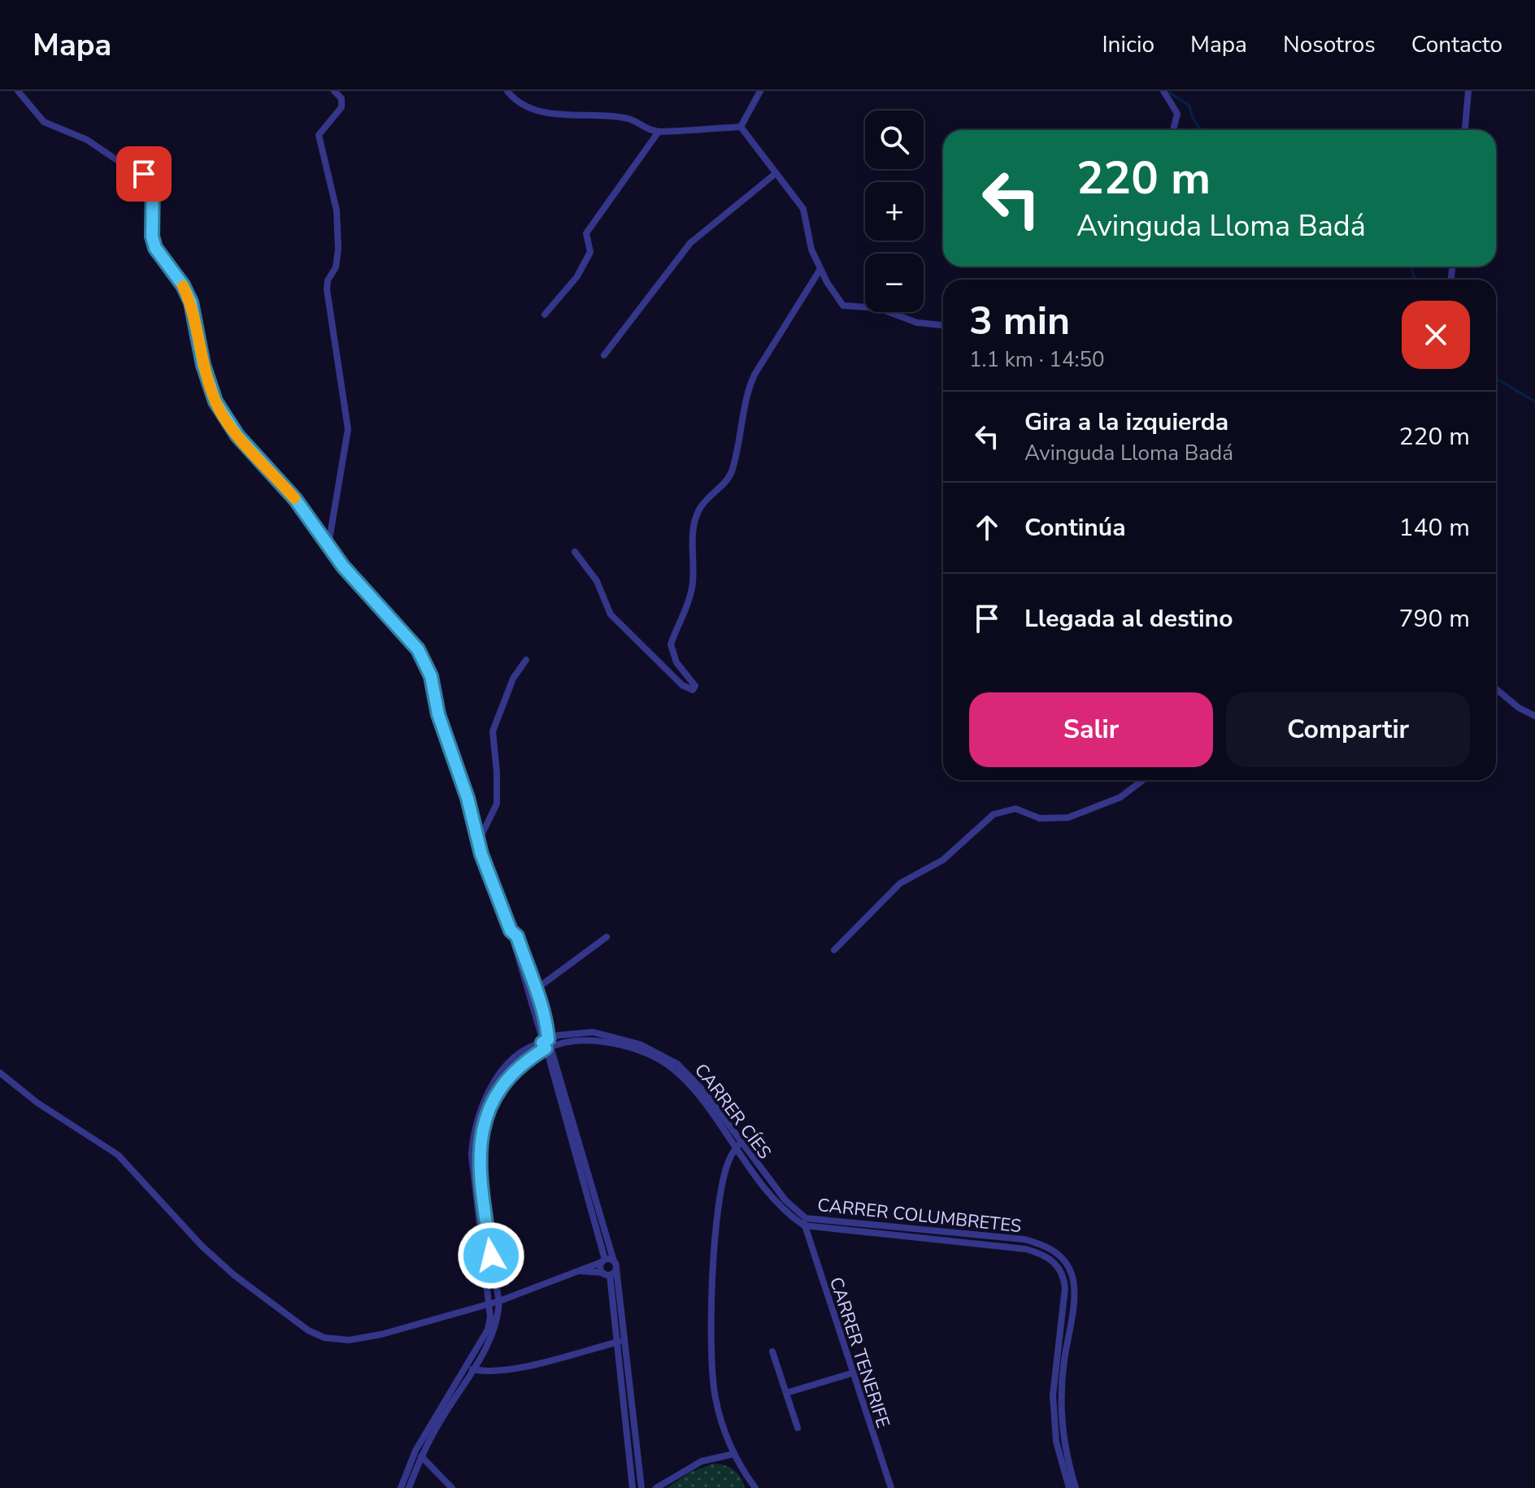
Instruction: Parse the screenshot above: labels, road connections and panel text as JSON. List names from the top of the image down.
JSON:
{
  "streets": {
    "street": ["CARRER CÍES", "CARRER COLUMBRETES", "CARRER TENERIFE"]
  },
  "crossings": [
    ["CARRER CÍES", "CARRER COLUMBRETES"],
    ["CARRER CÍES", "CARRER TENERIFE"],
    ["CARRER COLUMBRETES", "CARRER TENERIFE"]
  ],
  "page": {
    "header": "Mapa",
    "nav": [
      "Inicio",
      "Mapa",
      "Nosotros",
      "Contacto"
    ],
    "map_buttons": ["+", "−"],
    "turn": ["220 m", "Avinguda Lloma Badá"],
    "heading": ["3 min", "1.1 km · 14:50"],
    "list": [
      {
        "name": "Gira a la izquierda",
        "note": "Avinguda Lloma Badá",
        "value": "220 m"
      },
      {
        "name": "Continúa",
        "value": "140 m"
      },
      {
        "name": "Llegada al destino",
        "value": "790 m"
      }
    ],
    "buttons": ["Salir", "Compartir"]
  }
}
